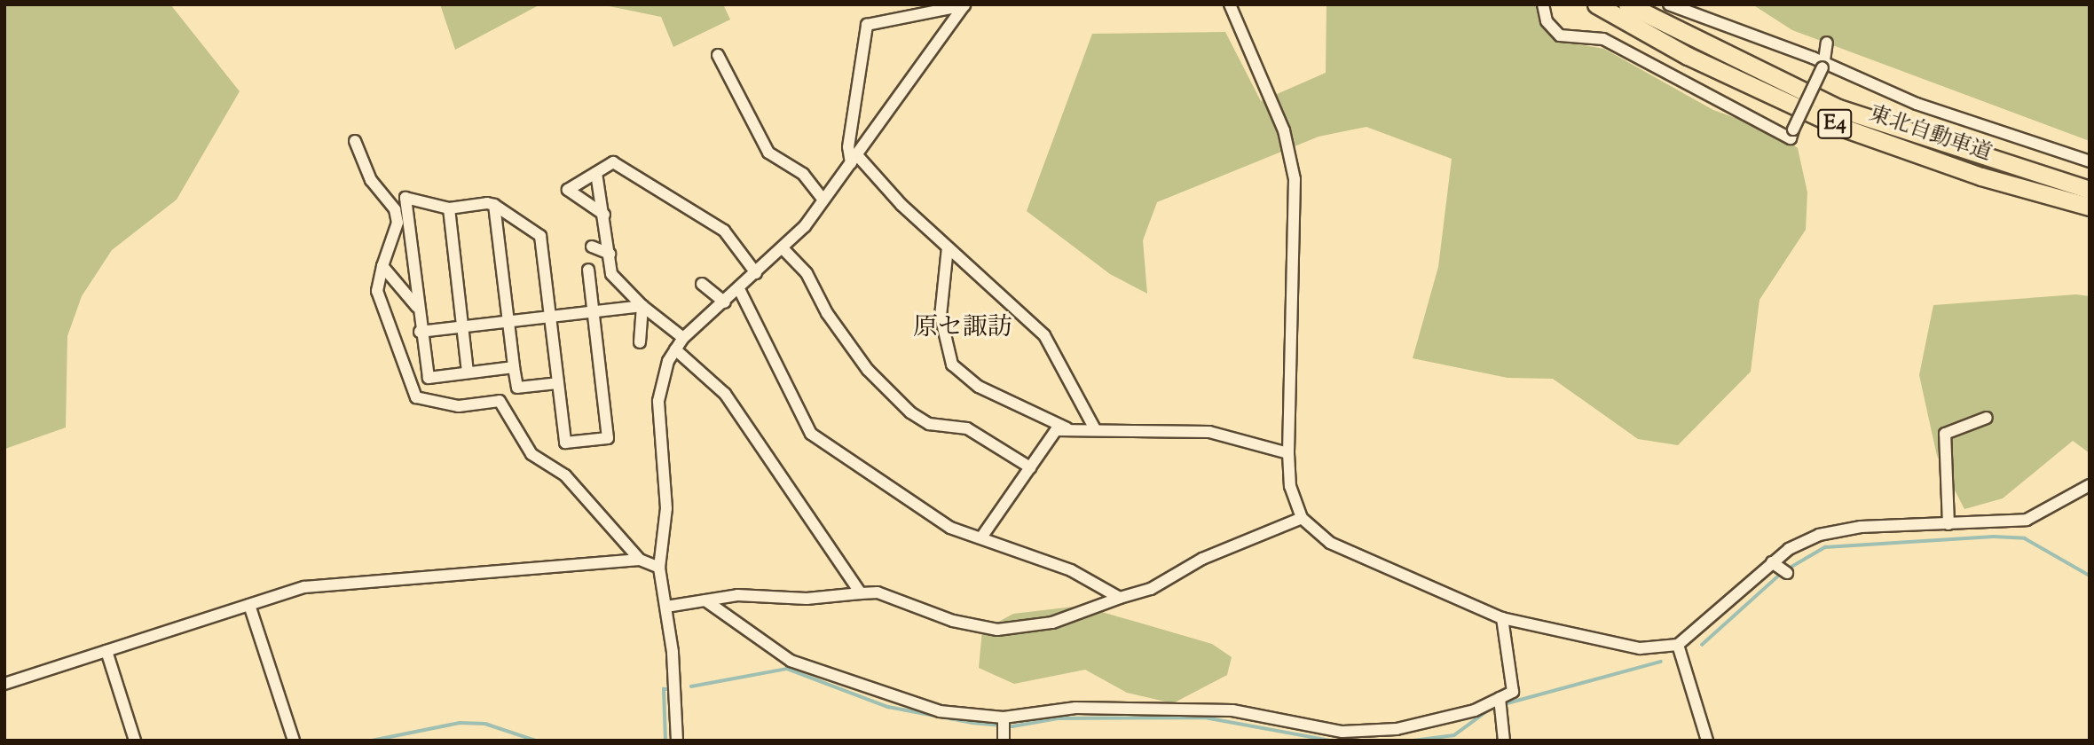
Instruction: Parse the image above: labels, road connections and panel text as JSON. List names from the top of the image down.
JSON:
{
  "streets": {
    "highway": ["E4", "東北自動車道"]
  },
  "districts": ["原セ諏訪"]
}
